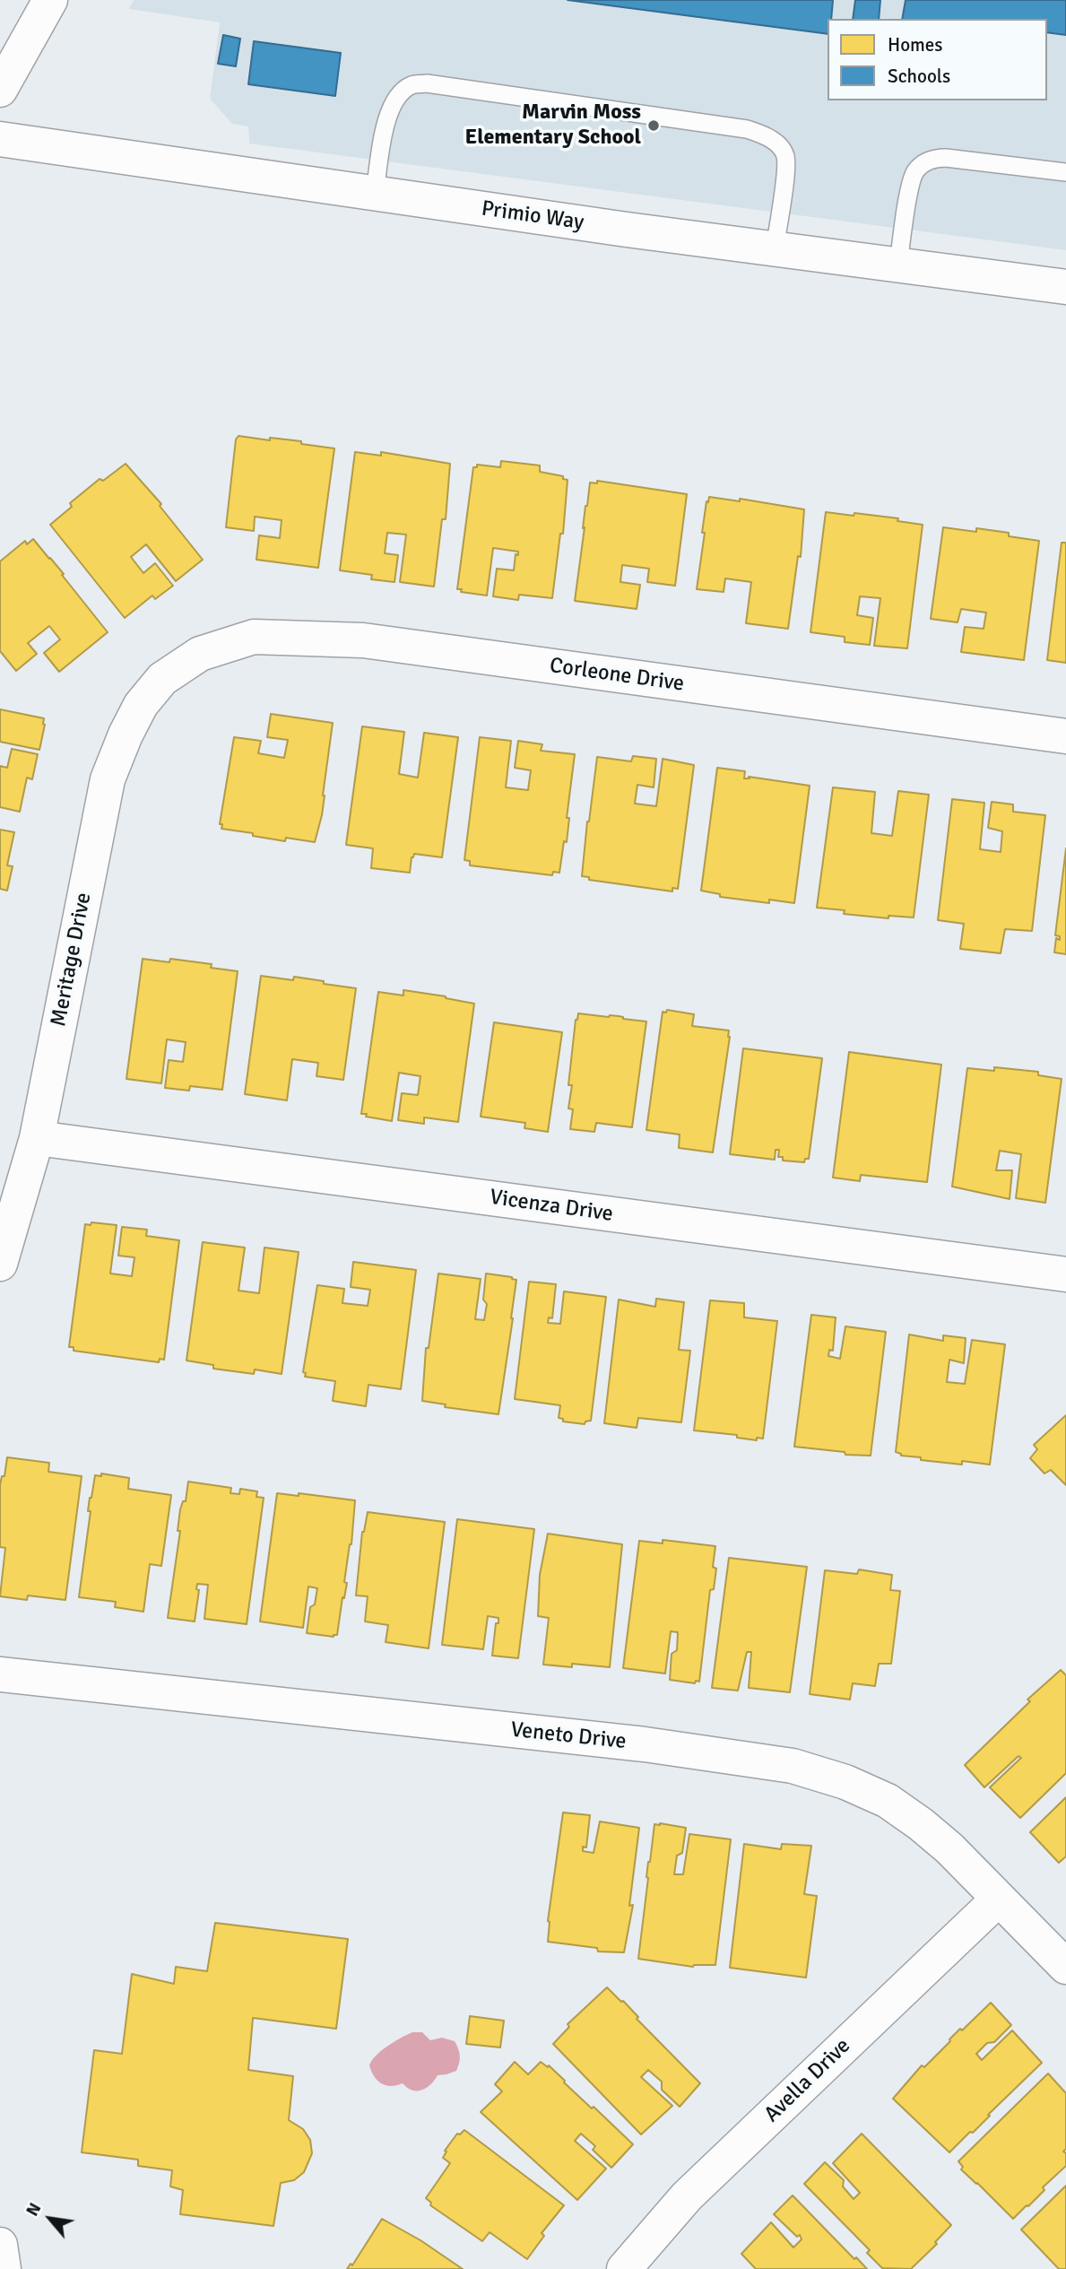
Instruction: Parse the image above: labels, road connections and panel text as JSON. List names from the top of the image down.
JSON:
{
  "streets": {
    "street": [
      "Primio Way",
      "Corleone Drive",
      "Meritage Drive",
      "Vicenza Drive",
      "Veneto Drive",
      "Avella Drive"
    ]
  },
  "crossings": [
    ["Corleone Drive", "Meritage Drive"],
    ["Meritage Drive", "Vicenza Drive"],
    ["Veneto Drive", "Avella Drive"]
  ],
  "places": ["Marvin Moss Elementary School"],
  "legend": ["Homes", "Schools"],
  "north": "top left"
}
